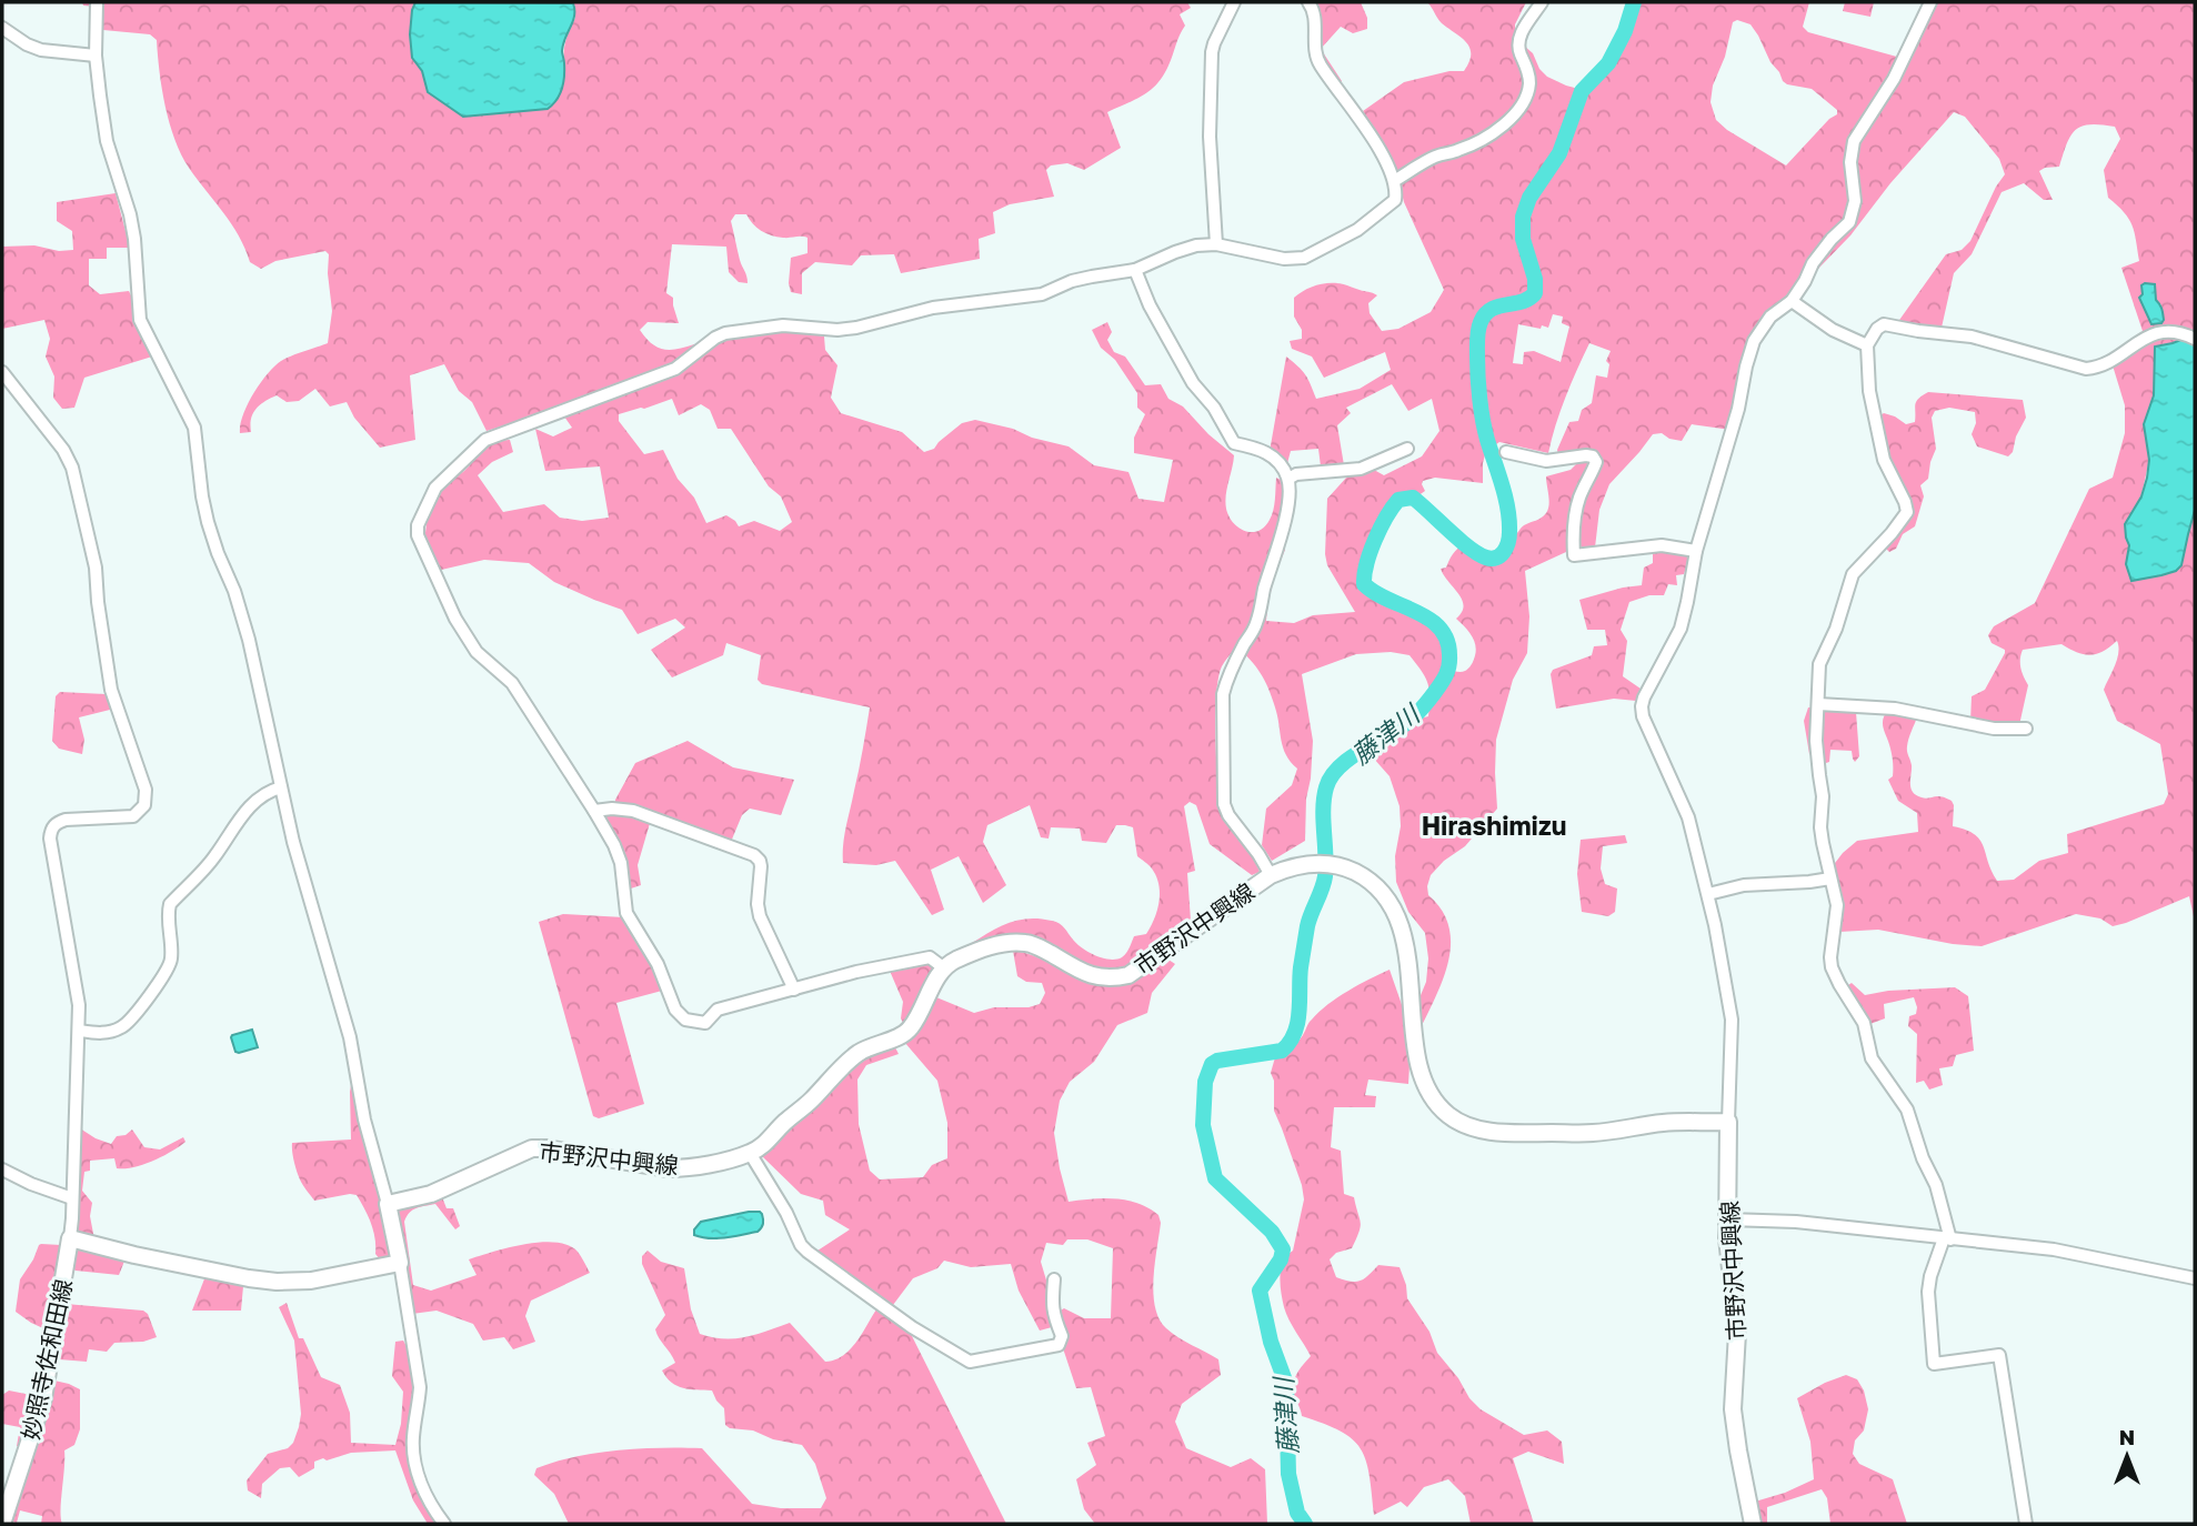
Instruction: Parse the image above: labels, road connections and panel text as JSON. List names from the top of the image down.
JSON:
{
  "streets": {
    "main road": ["市野沢中興線", "妙照寺佐和田線"]
  },
  "districts": ["Hirashimizu"],
  "water": ["藤津川"],
  "north": "top"
}
